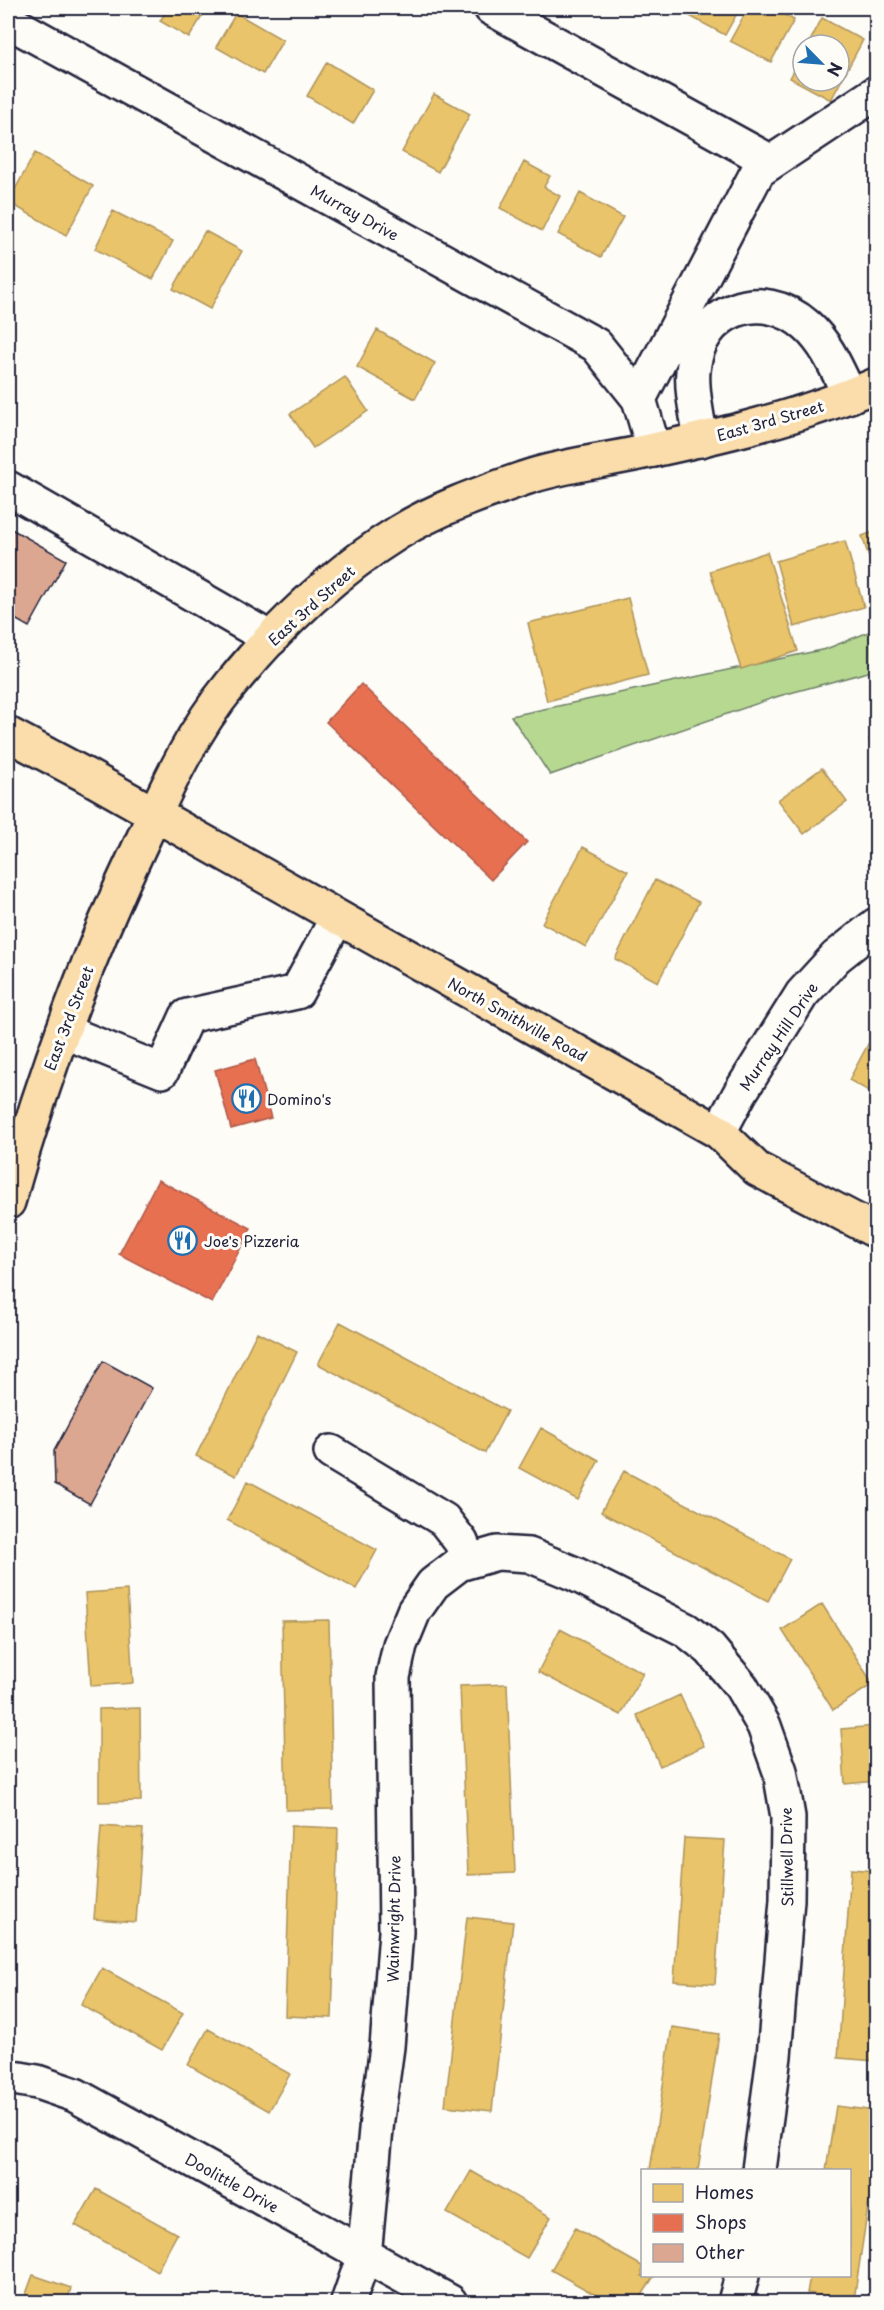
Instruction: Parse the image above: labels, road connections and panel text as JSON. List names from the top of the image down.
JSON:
{
  "streets": {
    "main road": ["East 3rd Street", "North Smithville Road"],
    "street": [
      "Murray Drive",
      "Murray Hill Drive",
      "Stillwell Drive",
      "Wainwright Drive",
      "Doolittle Drive"
    ]
  },
  "crossings": [
    ["Murray Drive", "East 3rd Street"],
    ["East 3rd Street", "North Smithville Road"],
    ["North Smithville Road", "Murray Hill Drive"],
    ["Stillwell Drive", "Wainwright Drive"],
    ["Wainwright Drive", "Doolittle Drive"]
  ],
  "places": {
    "restaurant": ["Domino's", "Joe's Pizzeria"]
  },
  "legend": ["Homes", "Shops", "Other"],
  "north": "bottom right"
}
